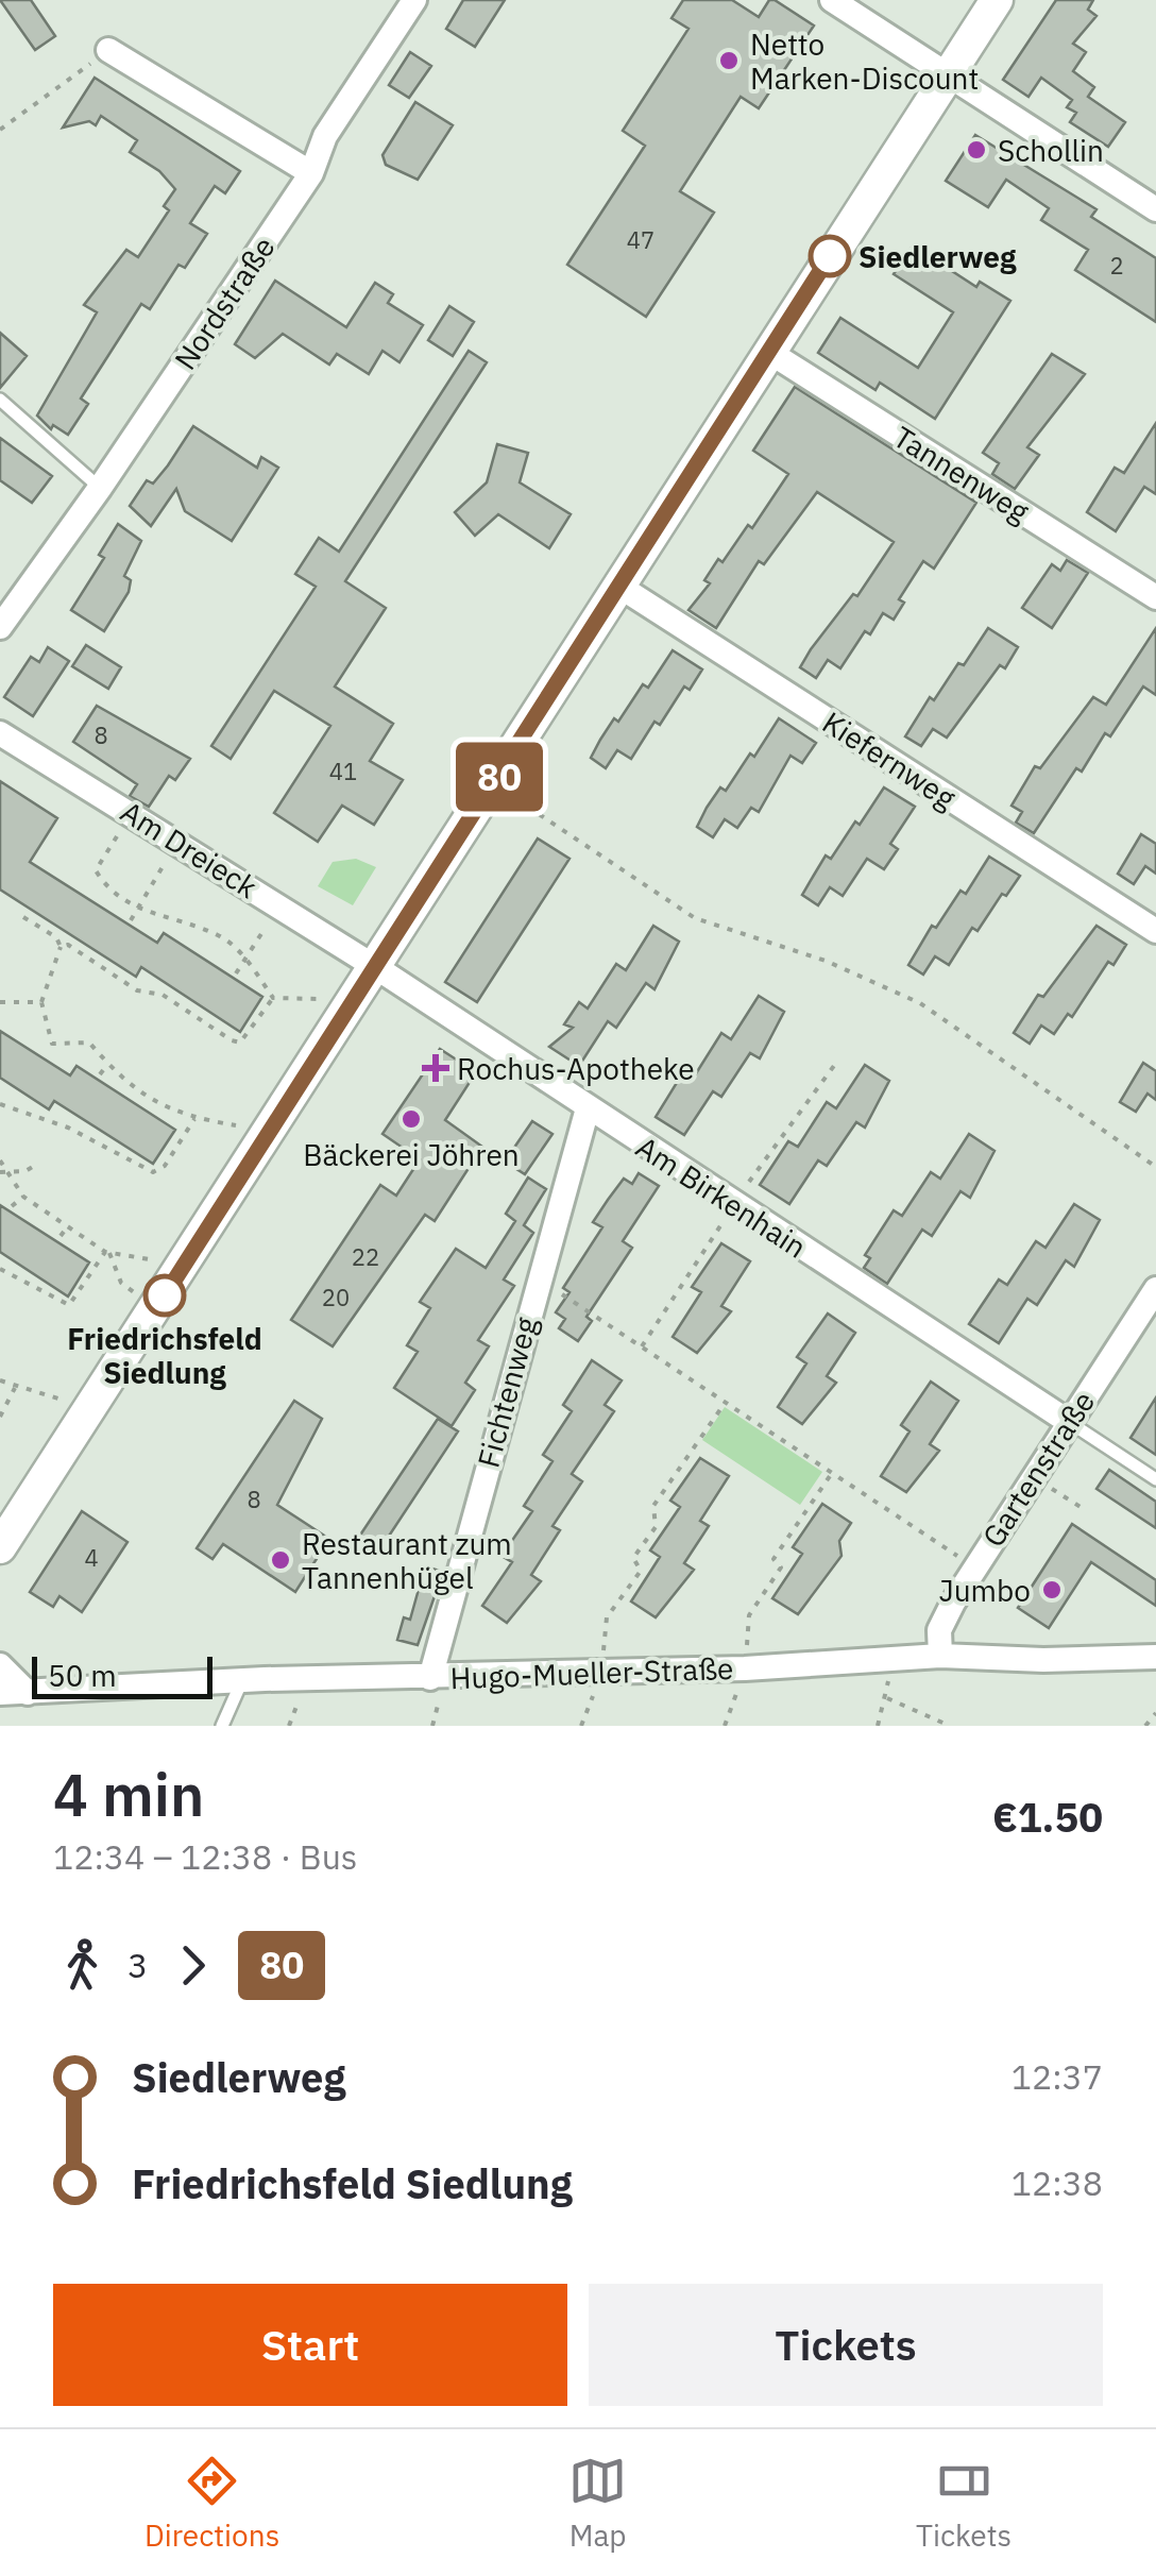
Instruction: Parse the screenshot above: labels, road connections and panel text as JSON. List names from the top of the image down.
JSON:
{
  "streets": {
    "street": [
      "Nordstraße",
      "Tannenweg",
      "Kiefernweg",
      "Am Dreieck",
      "Am Birkenhain",
      "Fichtenweg",
      "Gartenstraße",
      "Hugo-Mueller-Straße"
    ]
  },
  "crossings": [
    ["Am Dreieck", "Am Birkenhain"],
    ["Am Birkenhain", "Fichtenweg"],
    ["Am Birkenhain", "Gartenstraße"],
    ["Fichtenweg", "Hugo-Mueller-Straße"],
    ["Gartenstraße", "Hugo-Mueller-Straße"]
  ],
  "places": {
    "other": [
      "Netto Marken-Discount",
      "Schollin",
      "Siedlerweg",
      "Bäckerei Jöhren",
      "Friedrichsfeld Siedlung",
      "Restaurant zum Tannenhügel",
      "Jumbo"
    ],
    "health": ["Rochus-Apotheke"]
  },
  "lines": ["bus line 80"],
  "house_numbers": [
    "47",
    "2",
    "8",
    "41",
    "22",
    "20",
    "8",
    "4"
  ],
  "scale_bar": "50 m",
  "page": {
    "on_map": "80",
    "scale": "50 m",
    "heading": ["4 min", "12:34 – 12:38 · Bus", "€1.50"],
    "legs": ["3", "80"],
    "list": [
      {
        "name": "Siedlerweg",
        "value": "12:37"
      },
      {
        "name": "Friedrichsfeld Siedlung",
        "value": "12:38"
      }
    ],
    "buttons": ["Start", "Tickets"],
    "tabs": ["Directions", "Map", "Tickets"]
  }
}
